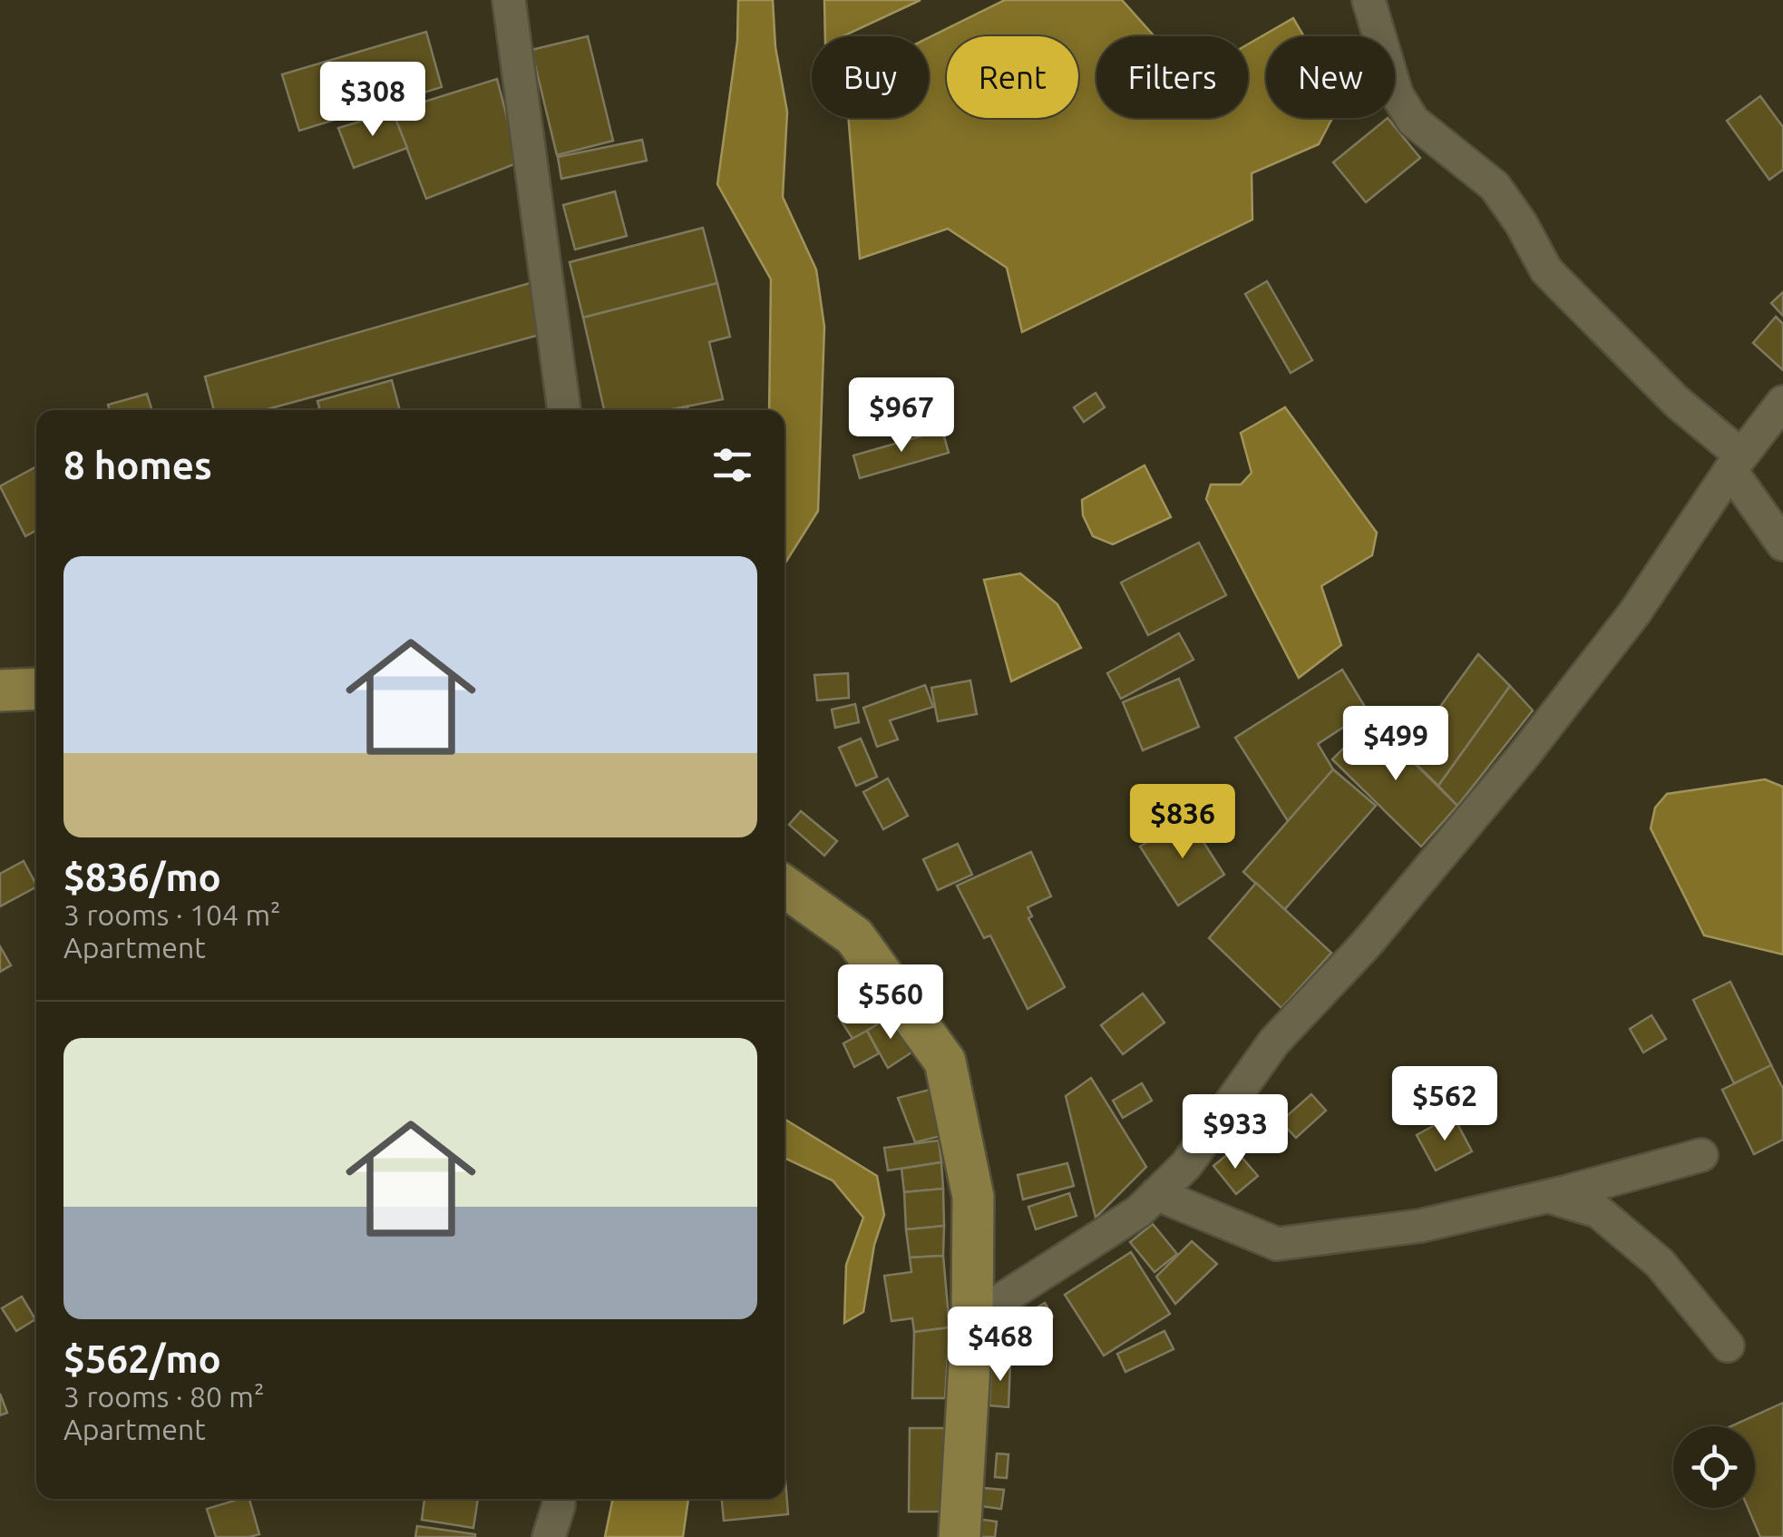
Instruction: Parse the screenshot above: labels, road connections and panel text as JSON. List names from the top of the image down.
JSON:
{
  "page": {
    "chip": [
      "Buy",
      "Rent",
      "Filters",
      "New"
    ],
    "price": [
      "$308",
      "$967",
      "$499",
      "$836",
      "$560",
      "$562",
      "$933",
      "$468"
    ],
    "heading": "8 homes",
    "list": [
      {
        "name": "$836/mo",
        "note": "3 rooms · 104 m² · Apartment"
      },
      {
        "name": "$562/mo",
        "note": "3 rooms · 80 m² · Apartment"
      }
    ]
  }
}
